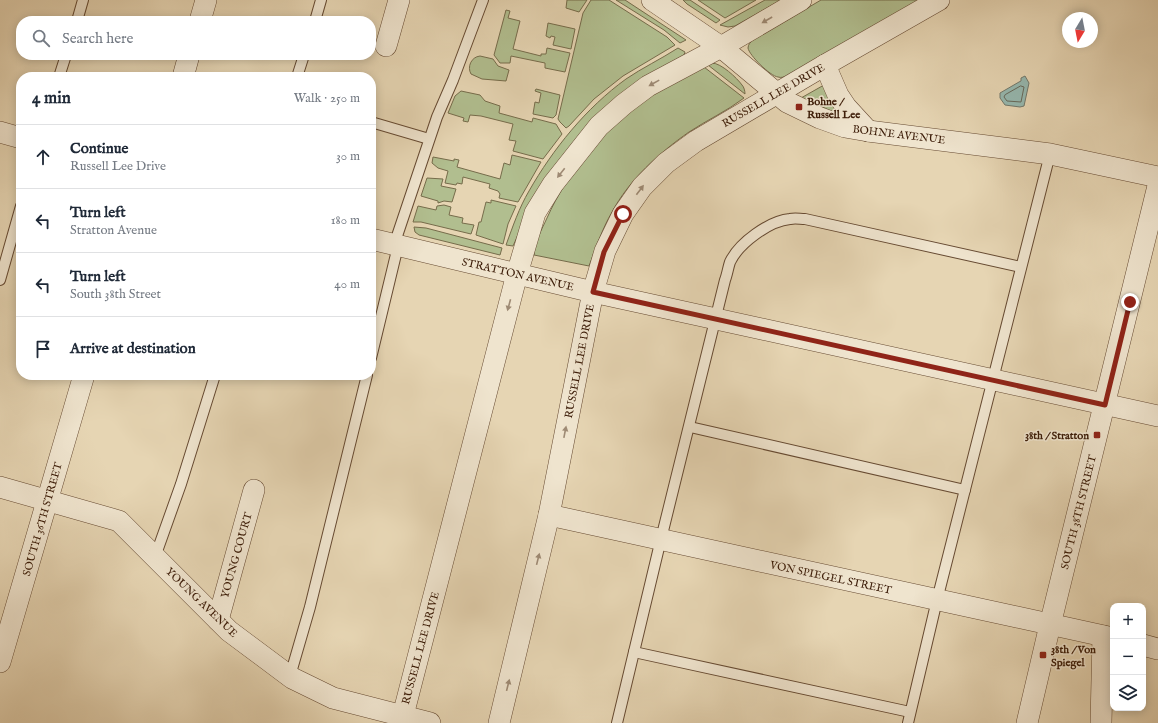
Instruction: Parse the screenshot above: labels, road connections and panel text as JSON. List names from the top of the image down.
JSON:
{
  "streets": {
    "street": [
      "RUSSELL LEE DRIVE",
      "BOHNE AVENUE",
      "STRATTON AVENUE",
      "SOUTH 38TH STREET",
      "SOUTH 36TH STREET",
      "YOUNG COURT",
      "VON SPIEGEL STREET",
      "YOUNG AVENUE"
    ]
  },
  "crossings": [
    ["RUSSELL LEE DRIVE", "BOHNE AVENUE"],
    ["RUSSELL LEE DRIVE", "STRATTON AVENUE"],
    ["RUSSELL LEE DRIVE", "VON SPIEGEL STREET"],
    ["RUSSELL LEE DRIVE", "YOUNG AVENUE"],
    ["STRATTON AVENUE", "SOUTH 38TH STREET"],
    ["SOUTH 38TH STREET", "VON SPIEGEL STREET"],
    ["SOUTH 36TH STREET", "YOUNG AVENUE"],
    ["YOUNG COURT", "YOUNG AVENUE"]
  ],
  "places": {
    "transit": ["Bohne / Russell Lee", "38th / Stratton", "38th / Von Spiegel"]
  },
  "north": "bottom",
  "page": {
    "search": "Search here",
    "heading": ["4 min", "Walk · 250 m"],
    "list": [
      ["Continue", "Russell Lee Drive", "30 m"],
      ["Turn left", "Stratton Avenue", "180 m"],
      ["Turn left", "South 38th Street", "40 m"],
      "Arrive at destination"
    ],
    "map_buttons": ["+", "−"]
  }
}
